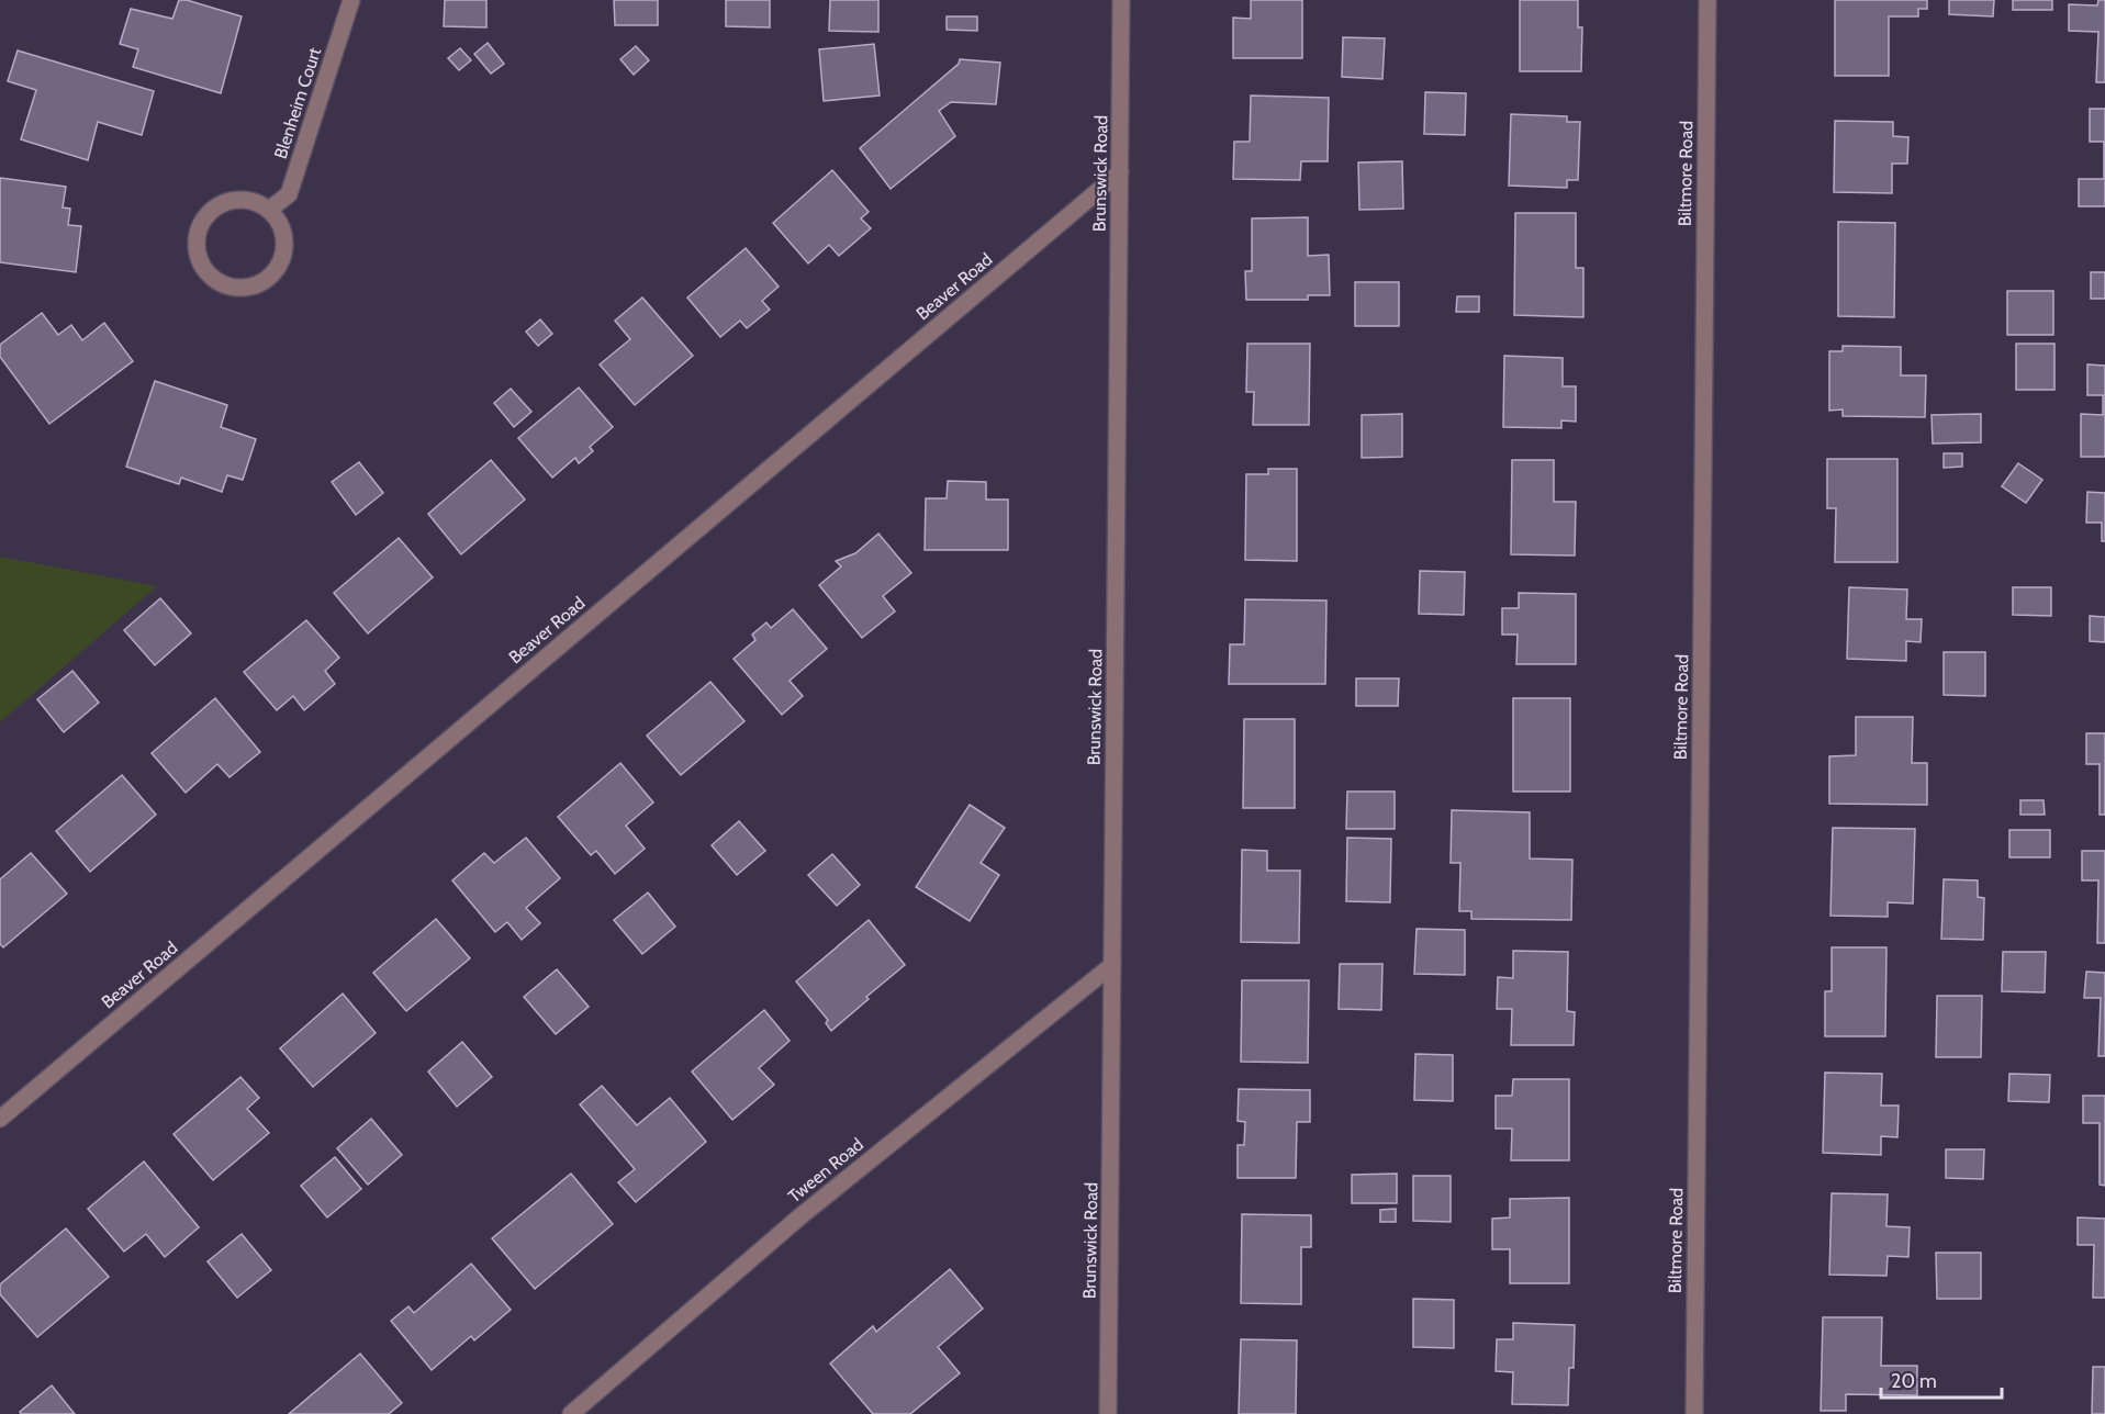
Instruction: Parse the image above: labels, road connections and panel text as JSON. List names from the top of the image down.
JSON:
{
  "streets": {
    "street": [
      "Blenheim Court",
      "Brunswick Road",
      "Biltmore Road",
      "Beaver Road",
      "Tween Road"
    ]
  },
  "crossings": [
    ["Brunswick Road", "Beaver Road"],
    ["Brunswick Road", "Tween Road"]
  ],
  "scale_bar": "20 m"
}
